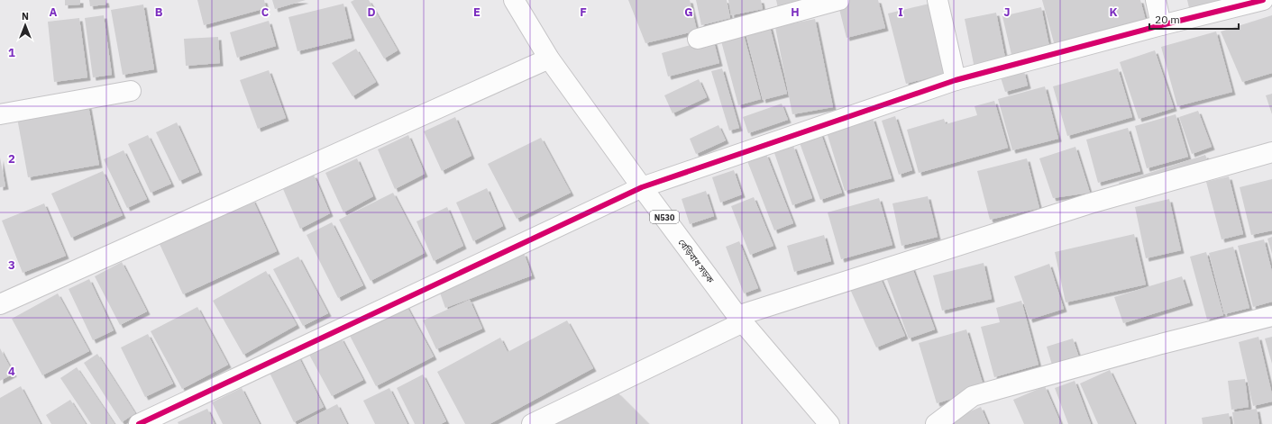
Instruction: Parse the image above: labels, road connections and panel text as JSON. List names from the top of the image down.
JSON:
{
  "streets": {
    "main road": ["N530", "বেড়িবাধ সড়ক"]
  },
  "scale_bar": "20 m",
  "north": "top",
  "grid": {
    "columns": [
      "A",
      "B",
      "C",
      "D",
      "E",
      "F",
      "G",
      "H",
      "I",
      "J",
      "K"
    ],
    "rows": [
      "1",
      "2",
      "3",
      "4"
    ]
  }
}
